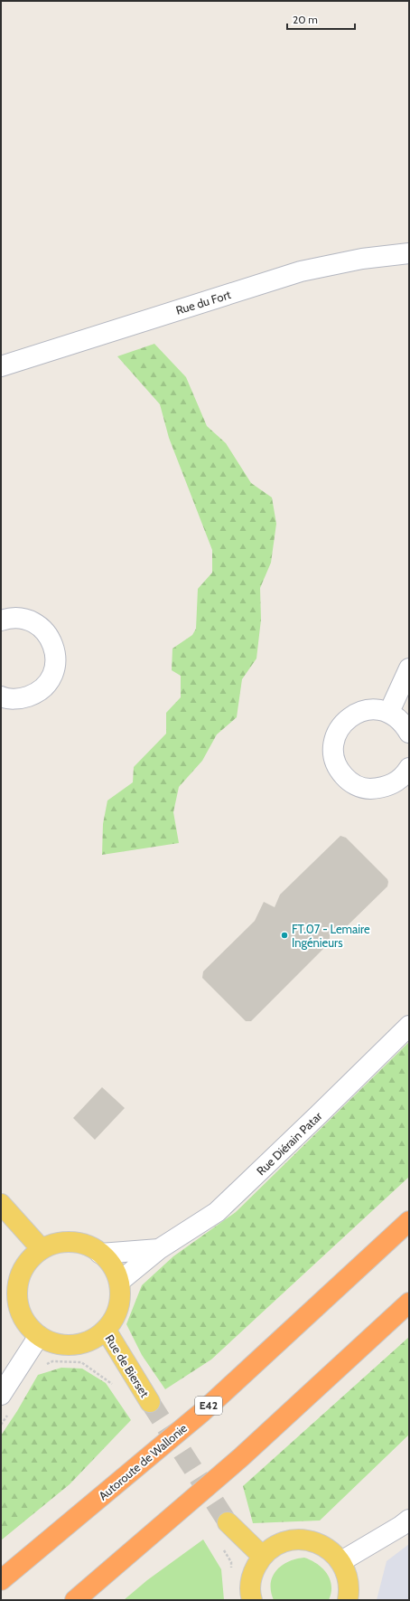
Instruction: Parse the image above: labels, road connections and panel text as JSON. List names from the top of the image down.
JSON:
{
  "streets": {
    "highway": ["E42", "Autoroute de Wallonie"],
    "main road": ["Rue de Bierset"],
    "street": ["Rue du Fort", "Rue Diérain Patar"]
  },
  "crossings": [
    ["Rue Diérain Patar", "Rue de Bierset"]
  ],
  "places": ["FT.07 - Lemaire Ingénieurs"],
  "scale_bar": "20 m"
}
